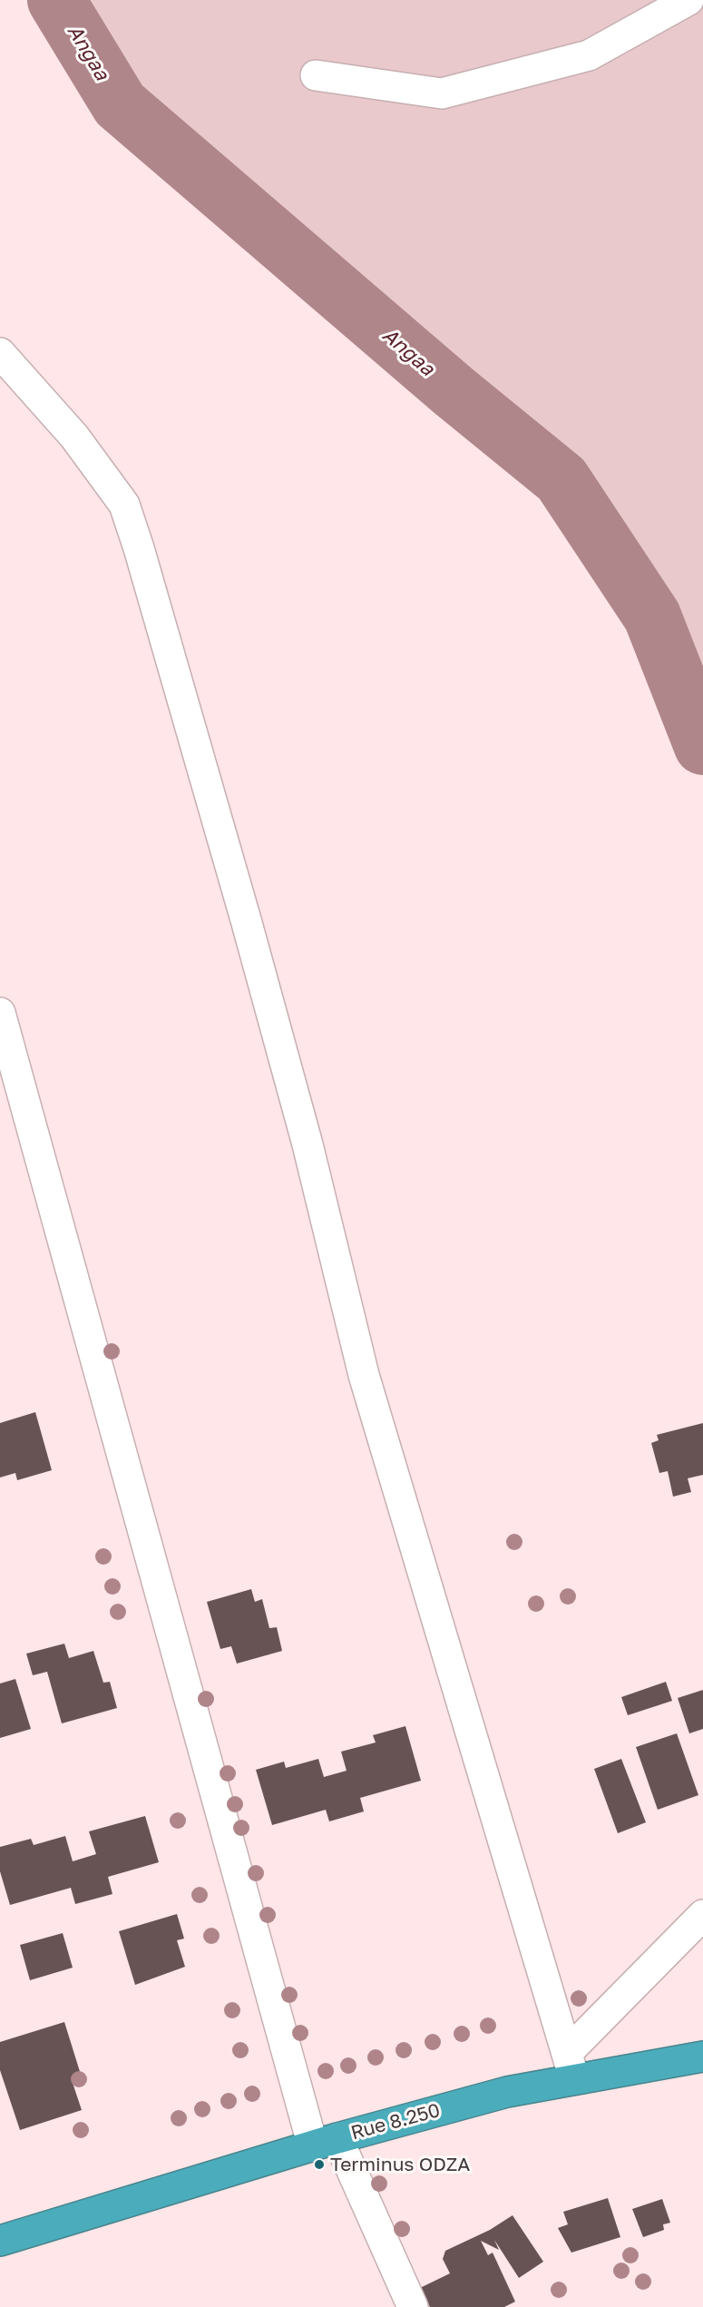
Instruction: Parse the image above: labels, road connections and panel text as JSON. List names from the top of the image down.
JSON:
{
  "streets": {
    "highway": ["Rue 8.250"]
  },
  "water": ["Angaa"],
  "places": ["Terminus ODZA"]
}
